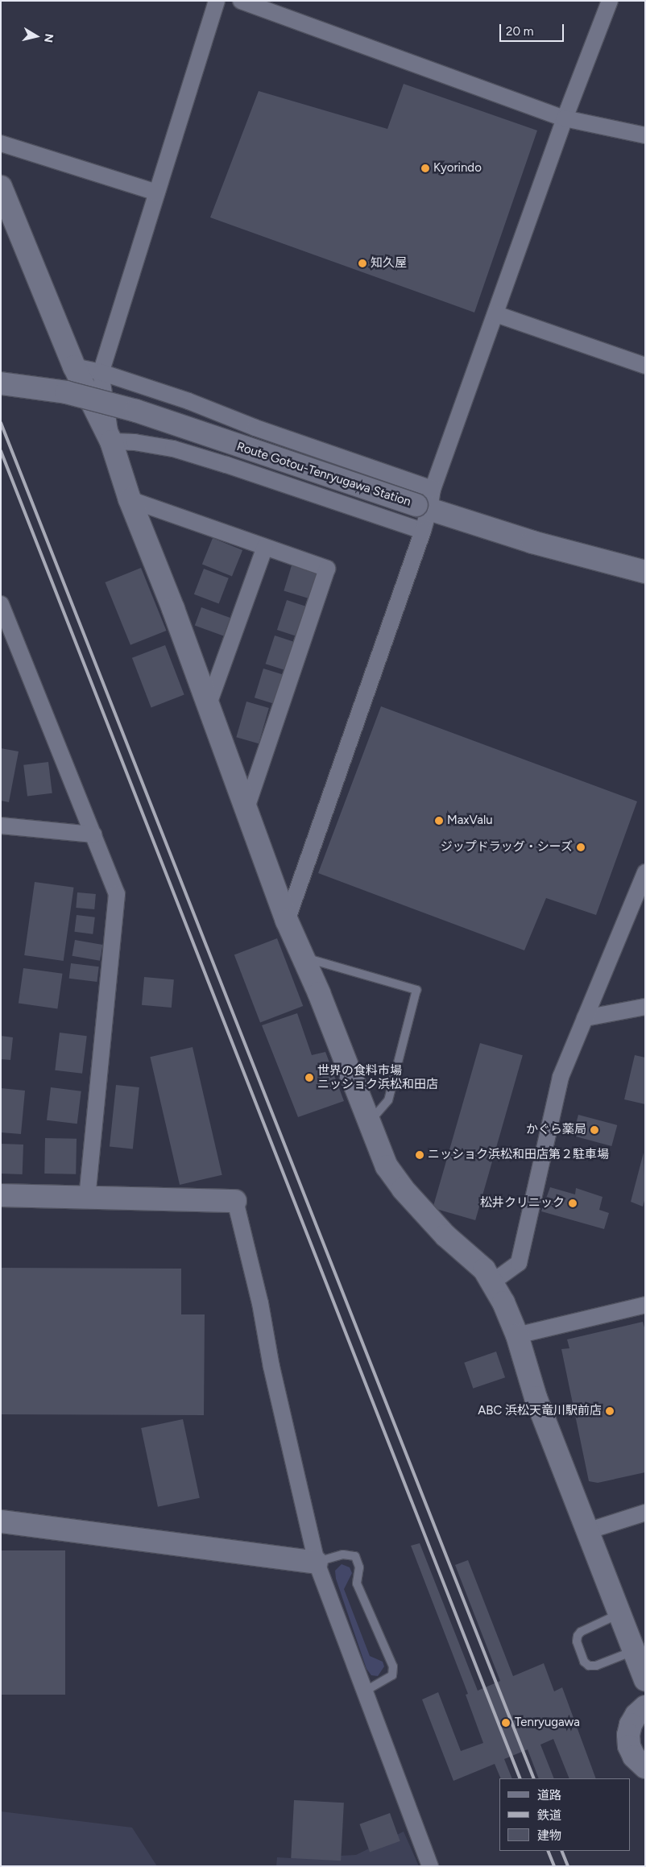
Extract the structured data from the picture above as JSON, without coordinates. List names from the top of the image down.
{
  "streets": {
    "street": ["Route Gotou-Tenryugawa Station"]
  },
  "places": [
    "Kyorindo",
    "知久屋",
    "MaxValu",
    "ジップドラッグ・シーズ",
    "世界の食料市場 ニッショク浜松和田店",
    "かぐら薬局",
    "ニッショク浜松和田店第２駐車場",
    "松井クリニック",
    "ABC 浜松天竜川駅前店",
    "Tenryugawa"
  ],
  "legend": ["道路", "鉄道", "建物"],
  "scale_bar": "20 m",
  "north": "right"
}
